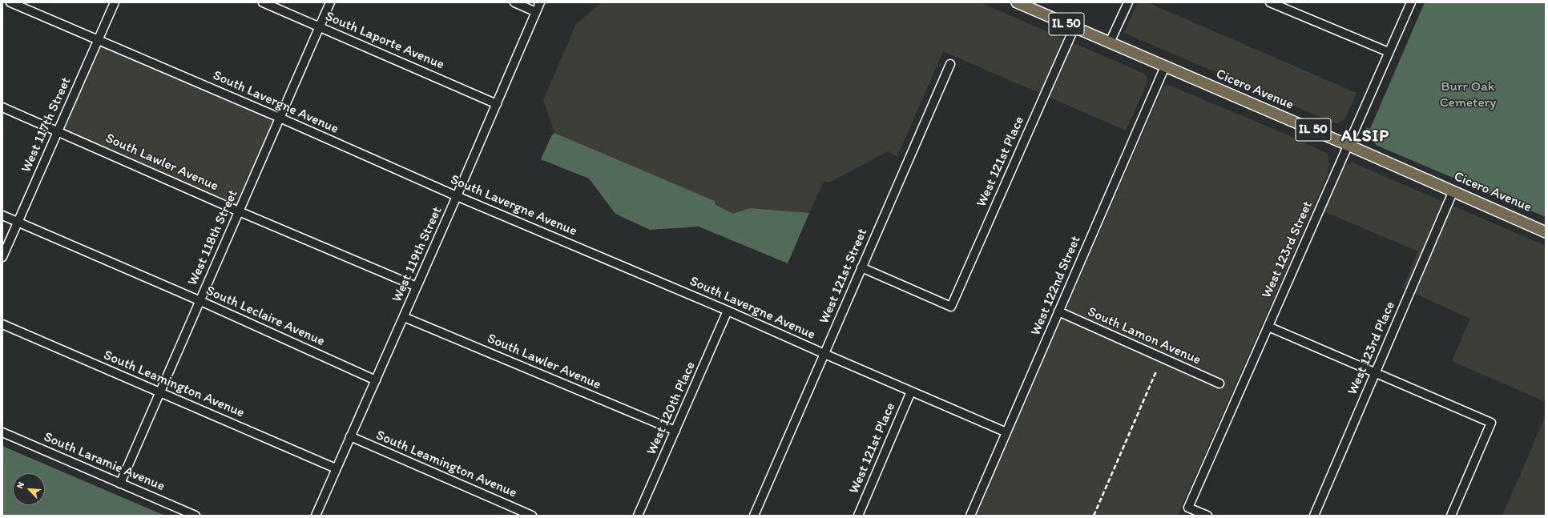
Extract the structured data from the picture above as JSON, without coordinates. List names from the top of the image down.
{
  "streets": {
    "main road": ["IL 50", "Cicero Avenue"],
    "street": [
      "South Laporte Avenue",
      "South Lavergne Avenue",
      "West 117th Street",
      "West 121st Place",
      "South Lawler Avenue",
      "West 118th Street",
      "West 123rd Street",
      "West 119th Street",
      "West 121st Street",
      "West 122nd Street",
      "South Leclaire Avenue",
      "South Lamon Avenue",
      "West 123rd Place",
      "South Leamington Avenue",
      "West 120th Place",
      "South Laramie Avenue"
    ]
  },
  "crossings": [
    ["South Laporte Avenue", "West 118th Street"],
    ["South Laporte Avenue", "West 119th Street"],
    ["Cicero Avenue", "West 121st Place"],
    ["Cicero Avenue", "West 123rd Street"],
    ["Cicero Avenue", "West 122nd Street"],
    ["Cicero Avenue", "West 123rd Place"],
    ["South Lavergne Avenue", "West 117th Street"],
    ["South Lavergne Avenue", "West 121st Place"],
    ["South Lavergne Avenue", "West 118th Street"],
    ["South Lavergne Avenue", "West 119th Street"],
    ["South Lavergne Avenue", "West 121st Street"],
    ["South Lavergne Avenue", "West 122nd Street"],
    ["South Lavergne Avenue", "West 120th Place"],
    ["West 117th Street", "South Lawler Avenue"],
    ["West 117th Street", "South Leclaire Avenue"],
    ["West 121st Place", "West 121st Street"],
    ["South Lawler Avenue", "West 118th Street"],
    ["South Lawler Avenue", "West 119th Street"],
    ["South Lawler Avenue", "West 120th Place"],
    ["West 118th Street", "South Leclaire Avenue"],
    ["West 118th Street", "South Leamington Avenue"],
    ["West 118th Street", "South Laramie Avenue"],
    ["West 119th Street", "South Leclaire Avenue"],
    ["West 119th Street", "South Leamington Avenue"],
    ["West 122nd Street", "South Lamon Avenue"]
  ],
  "districts": ["ALSIP"],
  "parks": ["Burr Oak Cemetery"],
  "north": "top left"
}
